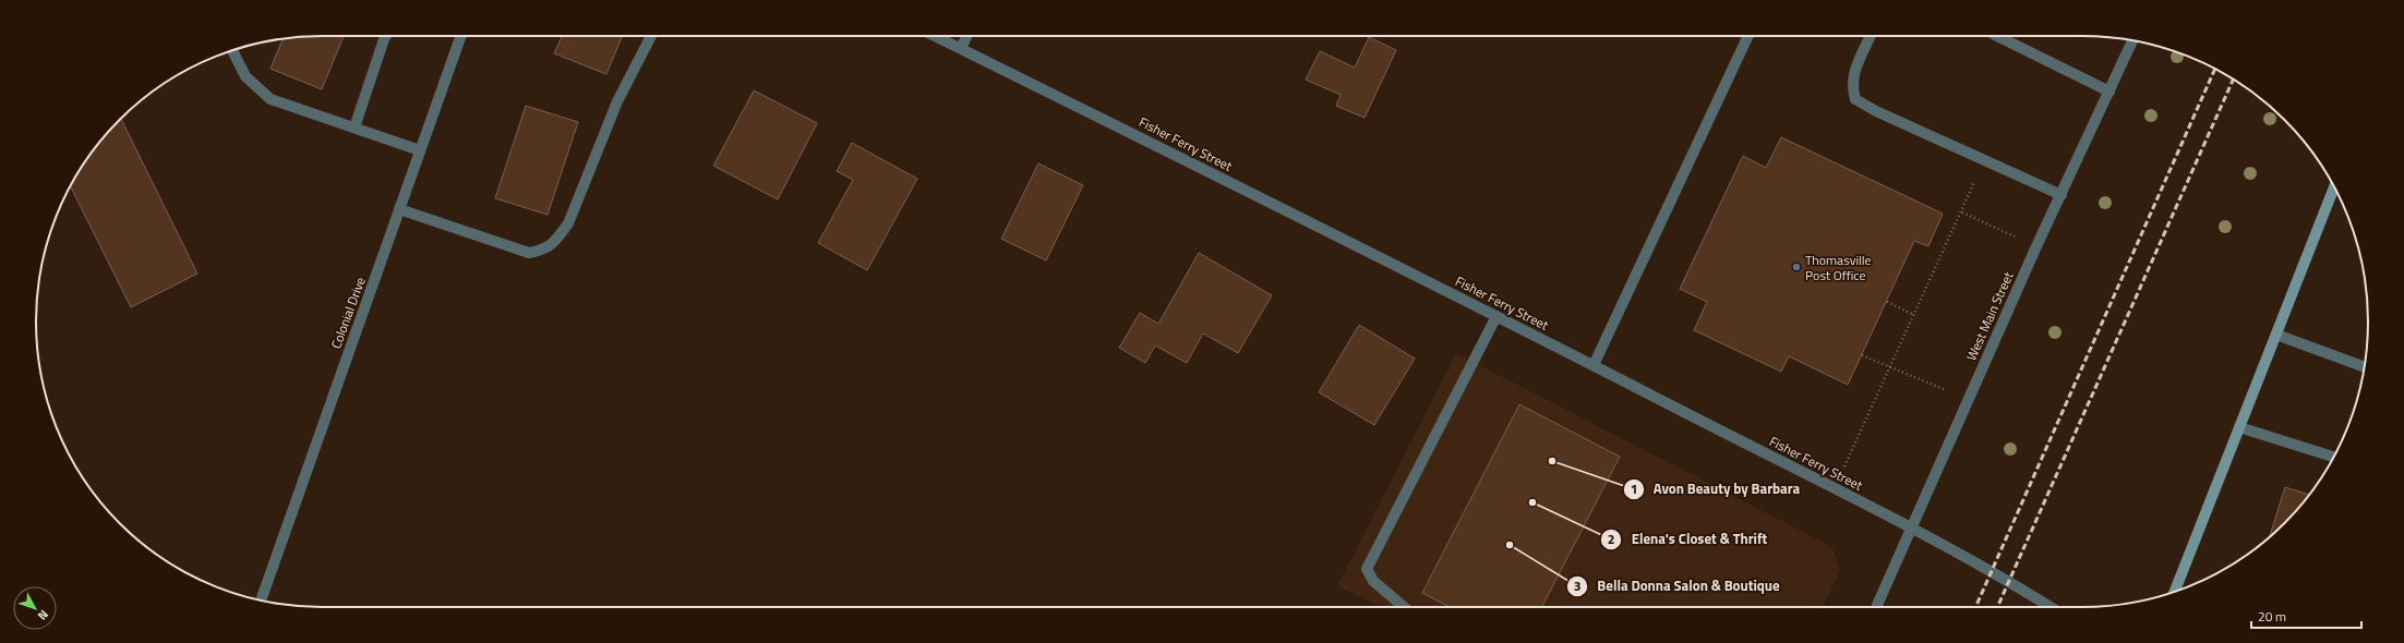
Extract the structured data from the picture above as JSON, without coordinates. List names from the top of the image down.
{
  "streets": {
    "street": ["Fisher Ferry Street", "Colonial Drive", "West Main Street"]
  },
  "crossings": [
    ["Fisher Ferry Street", "West Main Street"]
  ],
  "places": [
    "Thomasville Post Office",
    "Avon Beauty by Barbara",
    "Elena's Closet & Thrift",
    "Bella Donna Salon & Boutique"
  ],
  "scale_bar": "20 m",
  "north": "bottom right"
}
